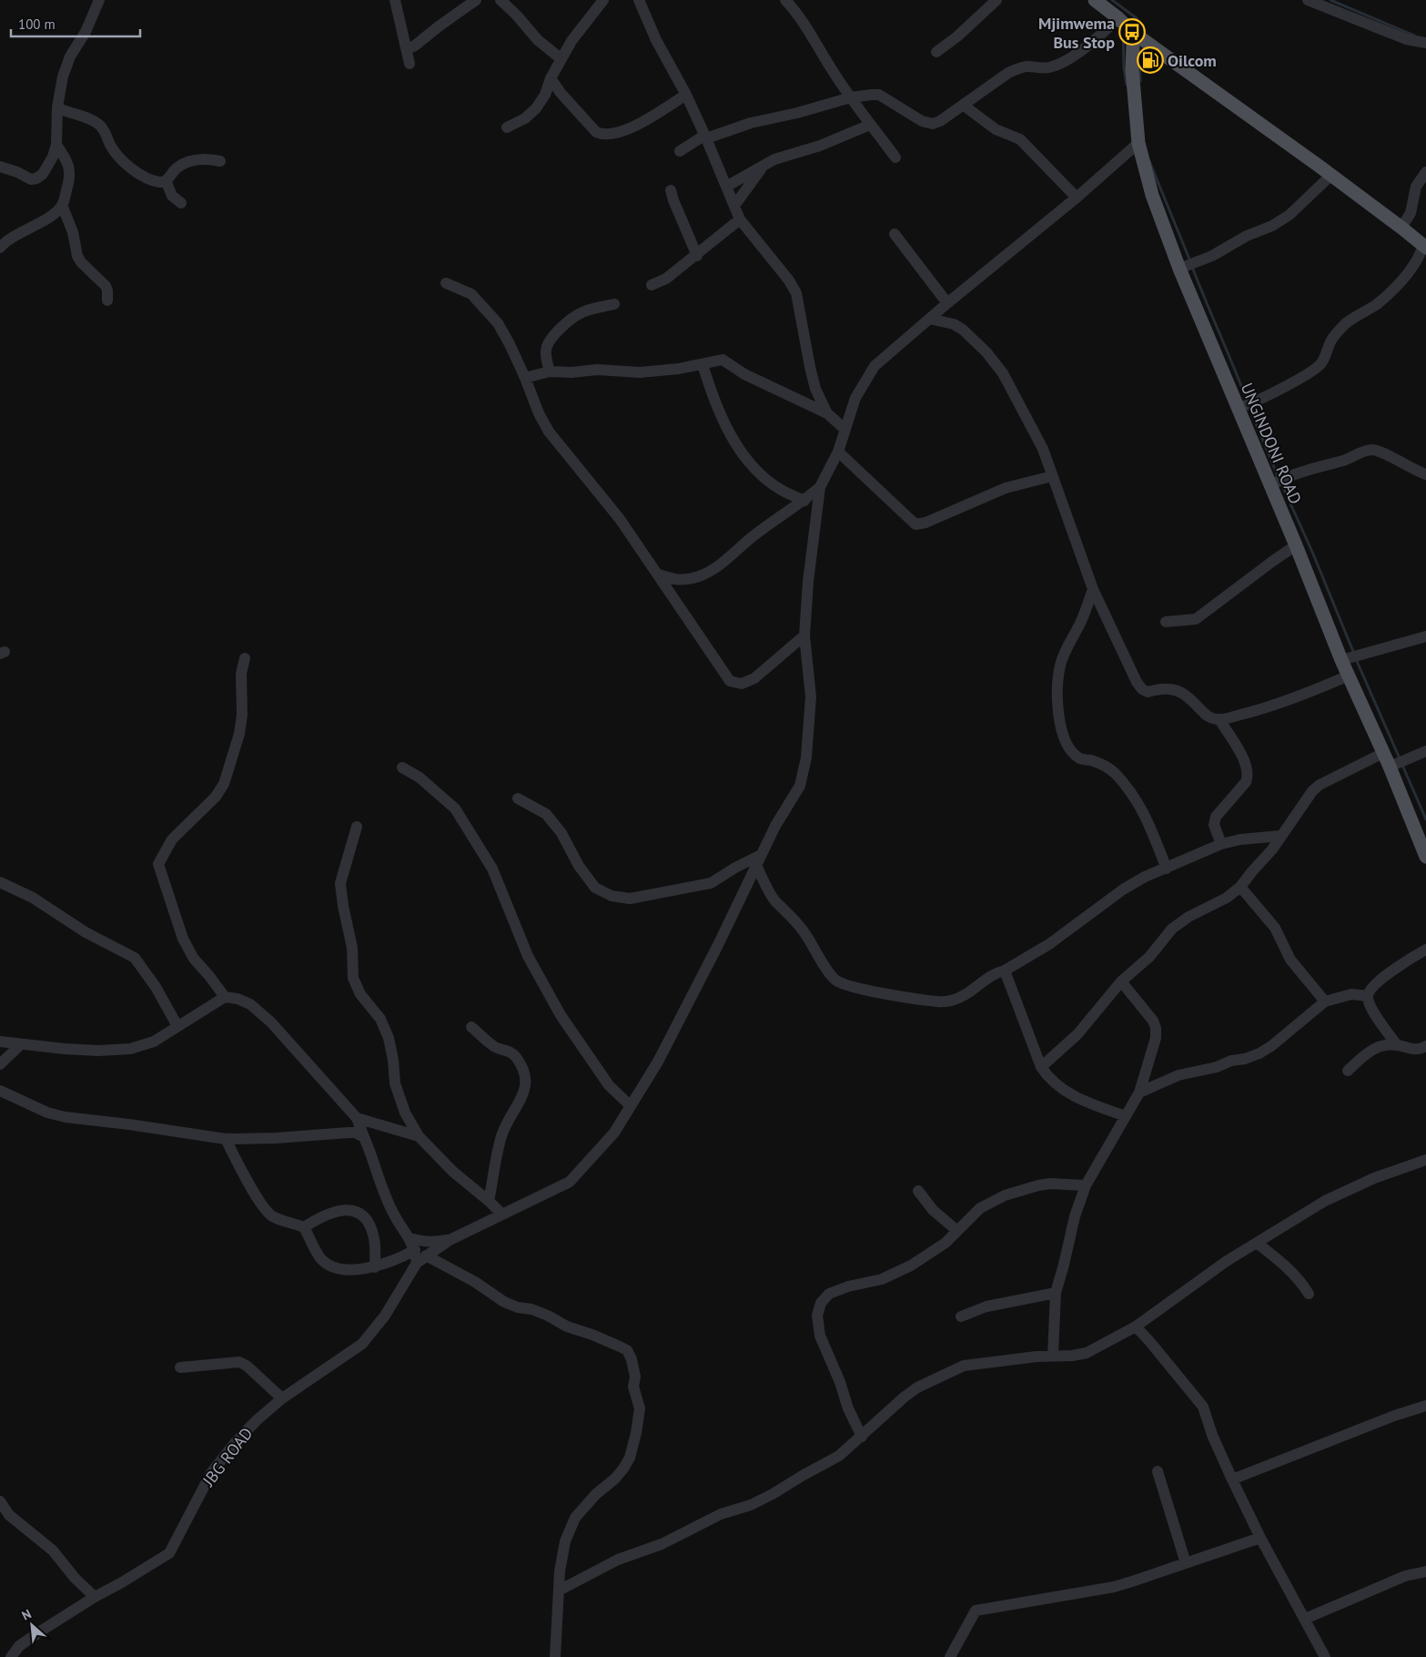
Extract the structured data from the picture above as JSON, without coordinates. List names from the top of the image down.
{
  "streets": {
    "main road": ["UNGINDONI ROAD"],
    "street": ["JBG ROAD"]
  },
  "places": {
    "bus stop": ["Mjimwema Bus Stop"],
    "fuel station": ["Oilcom"]
  },
  "scale_bar": "100 m",
  "north": "top left"
}
